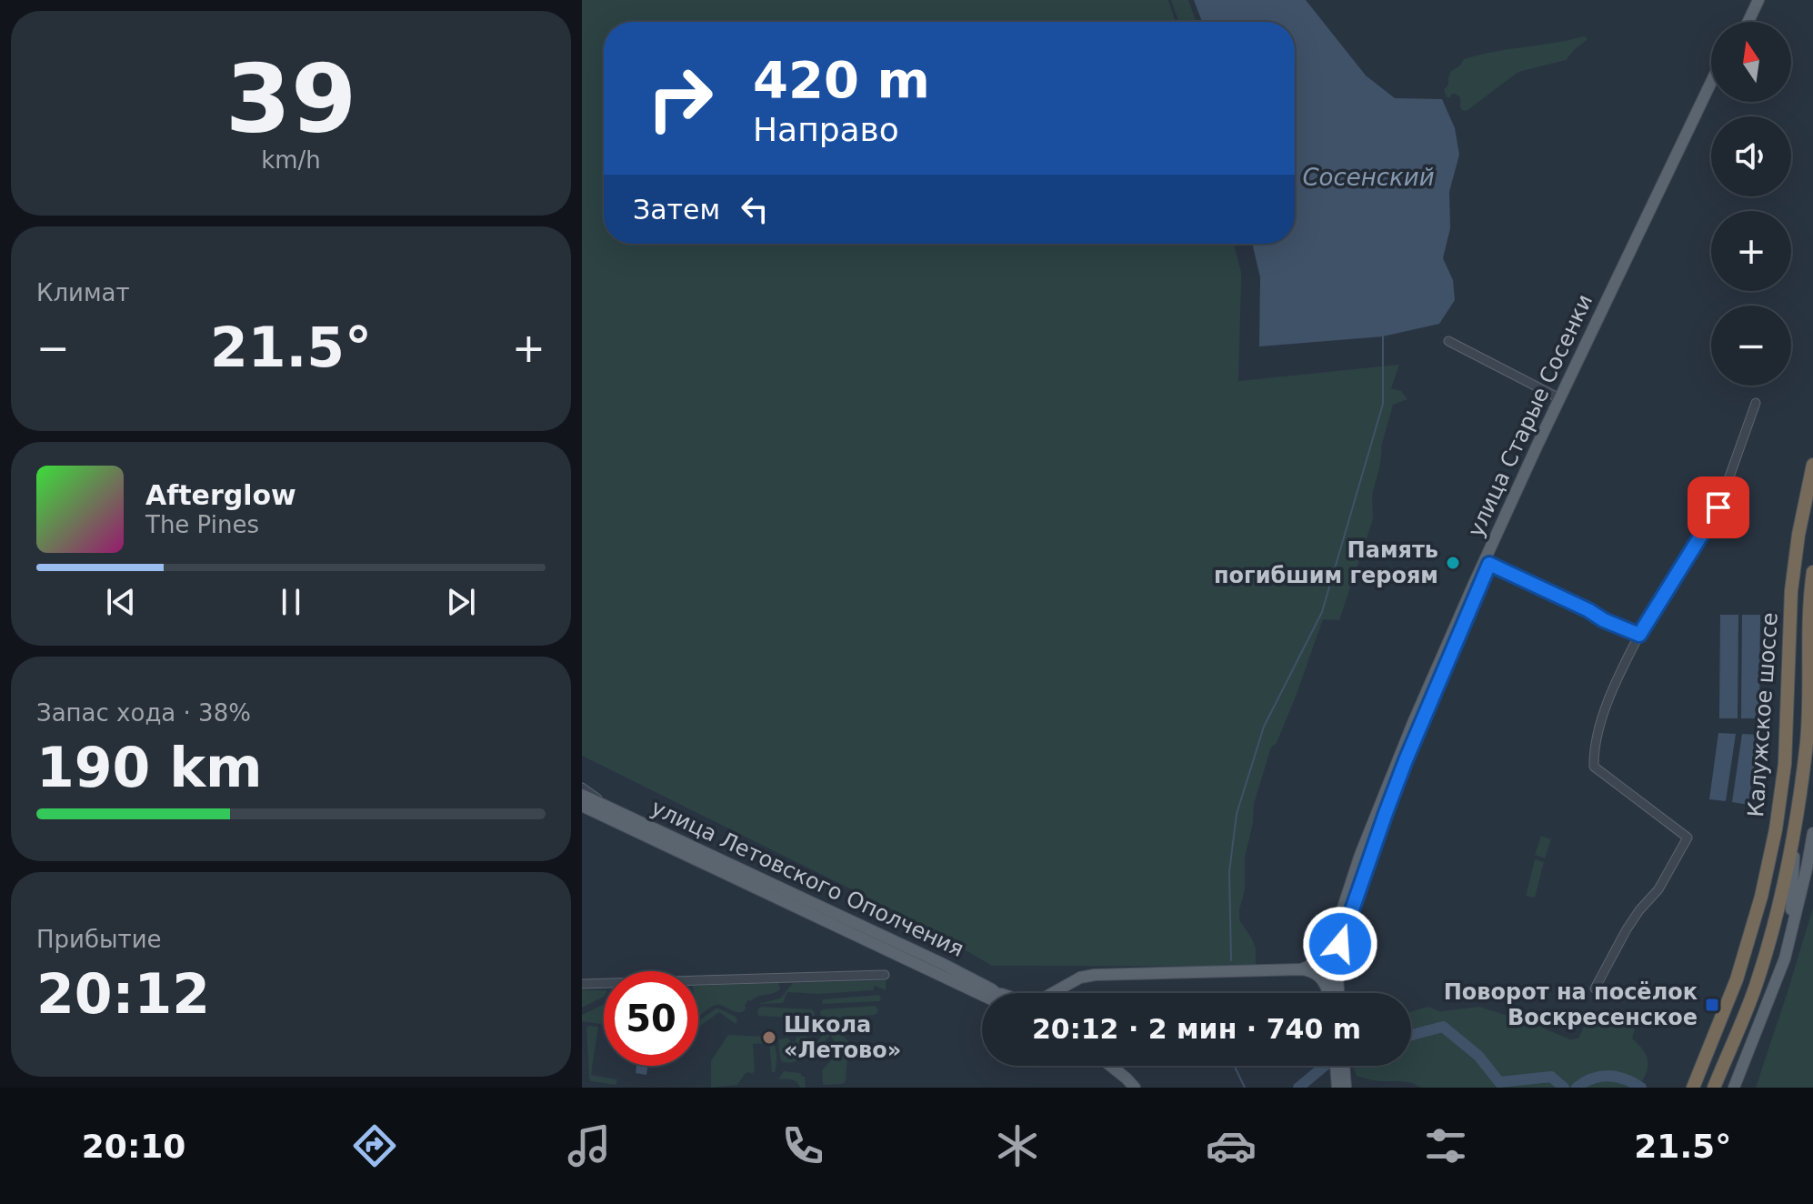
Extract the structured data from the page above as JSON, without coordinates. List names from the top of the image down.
{
  "streets": {
    "highway": ["Калужское шоссе"],
    "main road": ["улица Старые Сосенки", "улица Летовского Ополчения"]
  },
  "water": ["Сосенский"],
  "places": {
    "other": ["Память погибшим героям", "Школа «Летово»"],
    "transit": ["Поворот на посёлок Воскресенское"]
  },
  "north": "top",
  "page": {
    "tile": [
      ["39", "km/h"],
      "Климат",
      ["Запас хода · 38%", "190 km"],
      ["Прибытие", "20:12"]
    ],
    "map_buttons": ["+", "−"],
    "turn": ["420 m", "Направо"],
    "then": "Затем",
    "heat": ["−", "21.5°", "+"],
    "song": ["Afterglow", "The Pines"],
    "limit": "50",
    "trip": "20:12 · 2 мин · 740 m",
    "tabs": ["20:10", "21.5°"]
  }
}
